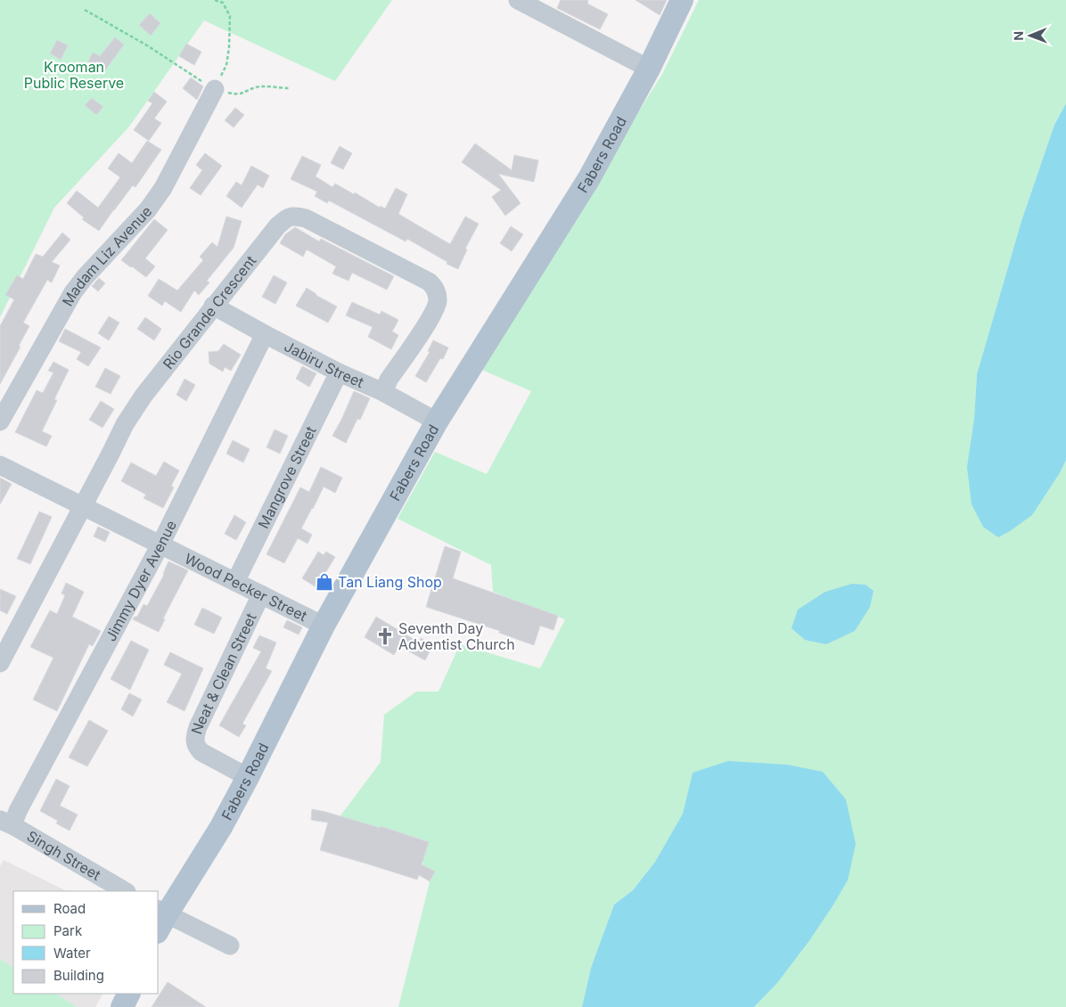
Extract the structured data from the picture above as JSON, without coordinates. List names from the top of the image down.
{
  "streets": {
    "main road": ["Fabers Road"],
    "street": [
      "Madam Liz Avenue",
      "Rio Grande Crescent",
      "Jabiru Street",
      "Mangrove Street",
      "Jimmy Dyer Avenue",
      "Wood Pecker Street",
      "Neat & Clean Street",
      "Singh Street"
    ]
  },
  "crossings": [
    ["Fabers Road", "Jabiru Street"],
    ["Fabers Road", "Wood Pecker Street"],
    ["Fabers Road", "Neat & Clean Street"],
    ["Rio Grande Crescent", "Jabiru Street"],
    ["Rio Grande Crescent", "Wood Pecker Street"],
    ["Jabiru Street", "Mangrove Street"],
    ["Jabiru Street", "Jimmy Dyer Avenue"],
    ["Mangrove Street", "Wood Pecker Street"],
    ["Jimmy Dyer Avenue", "Wood Pecker Street"],
    ["Jimmy Dyer Avenue", "Singh Street"],
    ["Wood Pecker Street", "Neat & Clean Street"]
  ],
  "parks": ["Krooman Public Reserve"],
  "places": {
    "shop": ["Tan Liang Shop"],
    "church": ["Seventh Day Adventist Church"]
  },
  "legend": [
    "Road",
    "Park",
    "Water",
    "Building"
  ],
  "north": "left"
}
